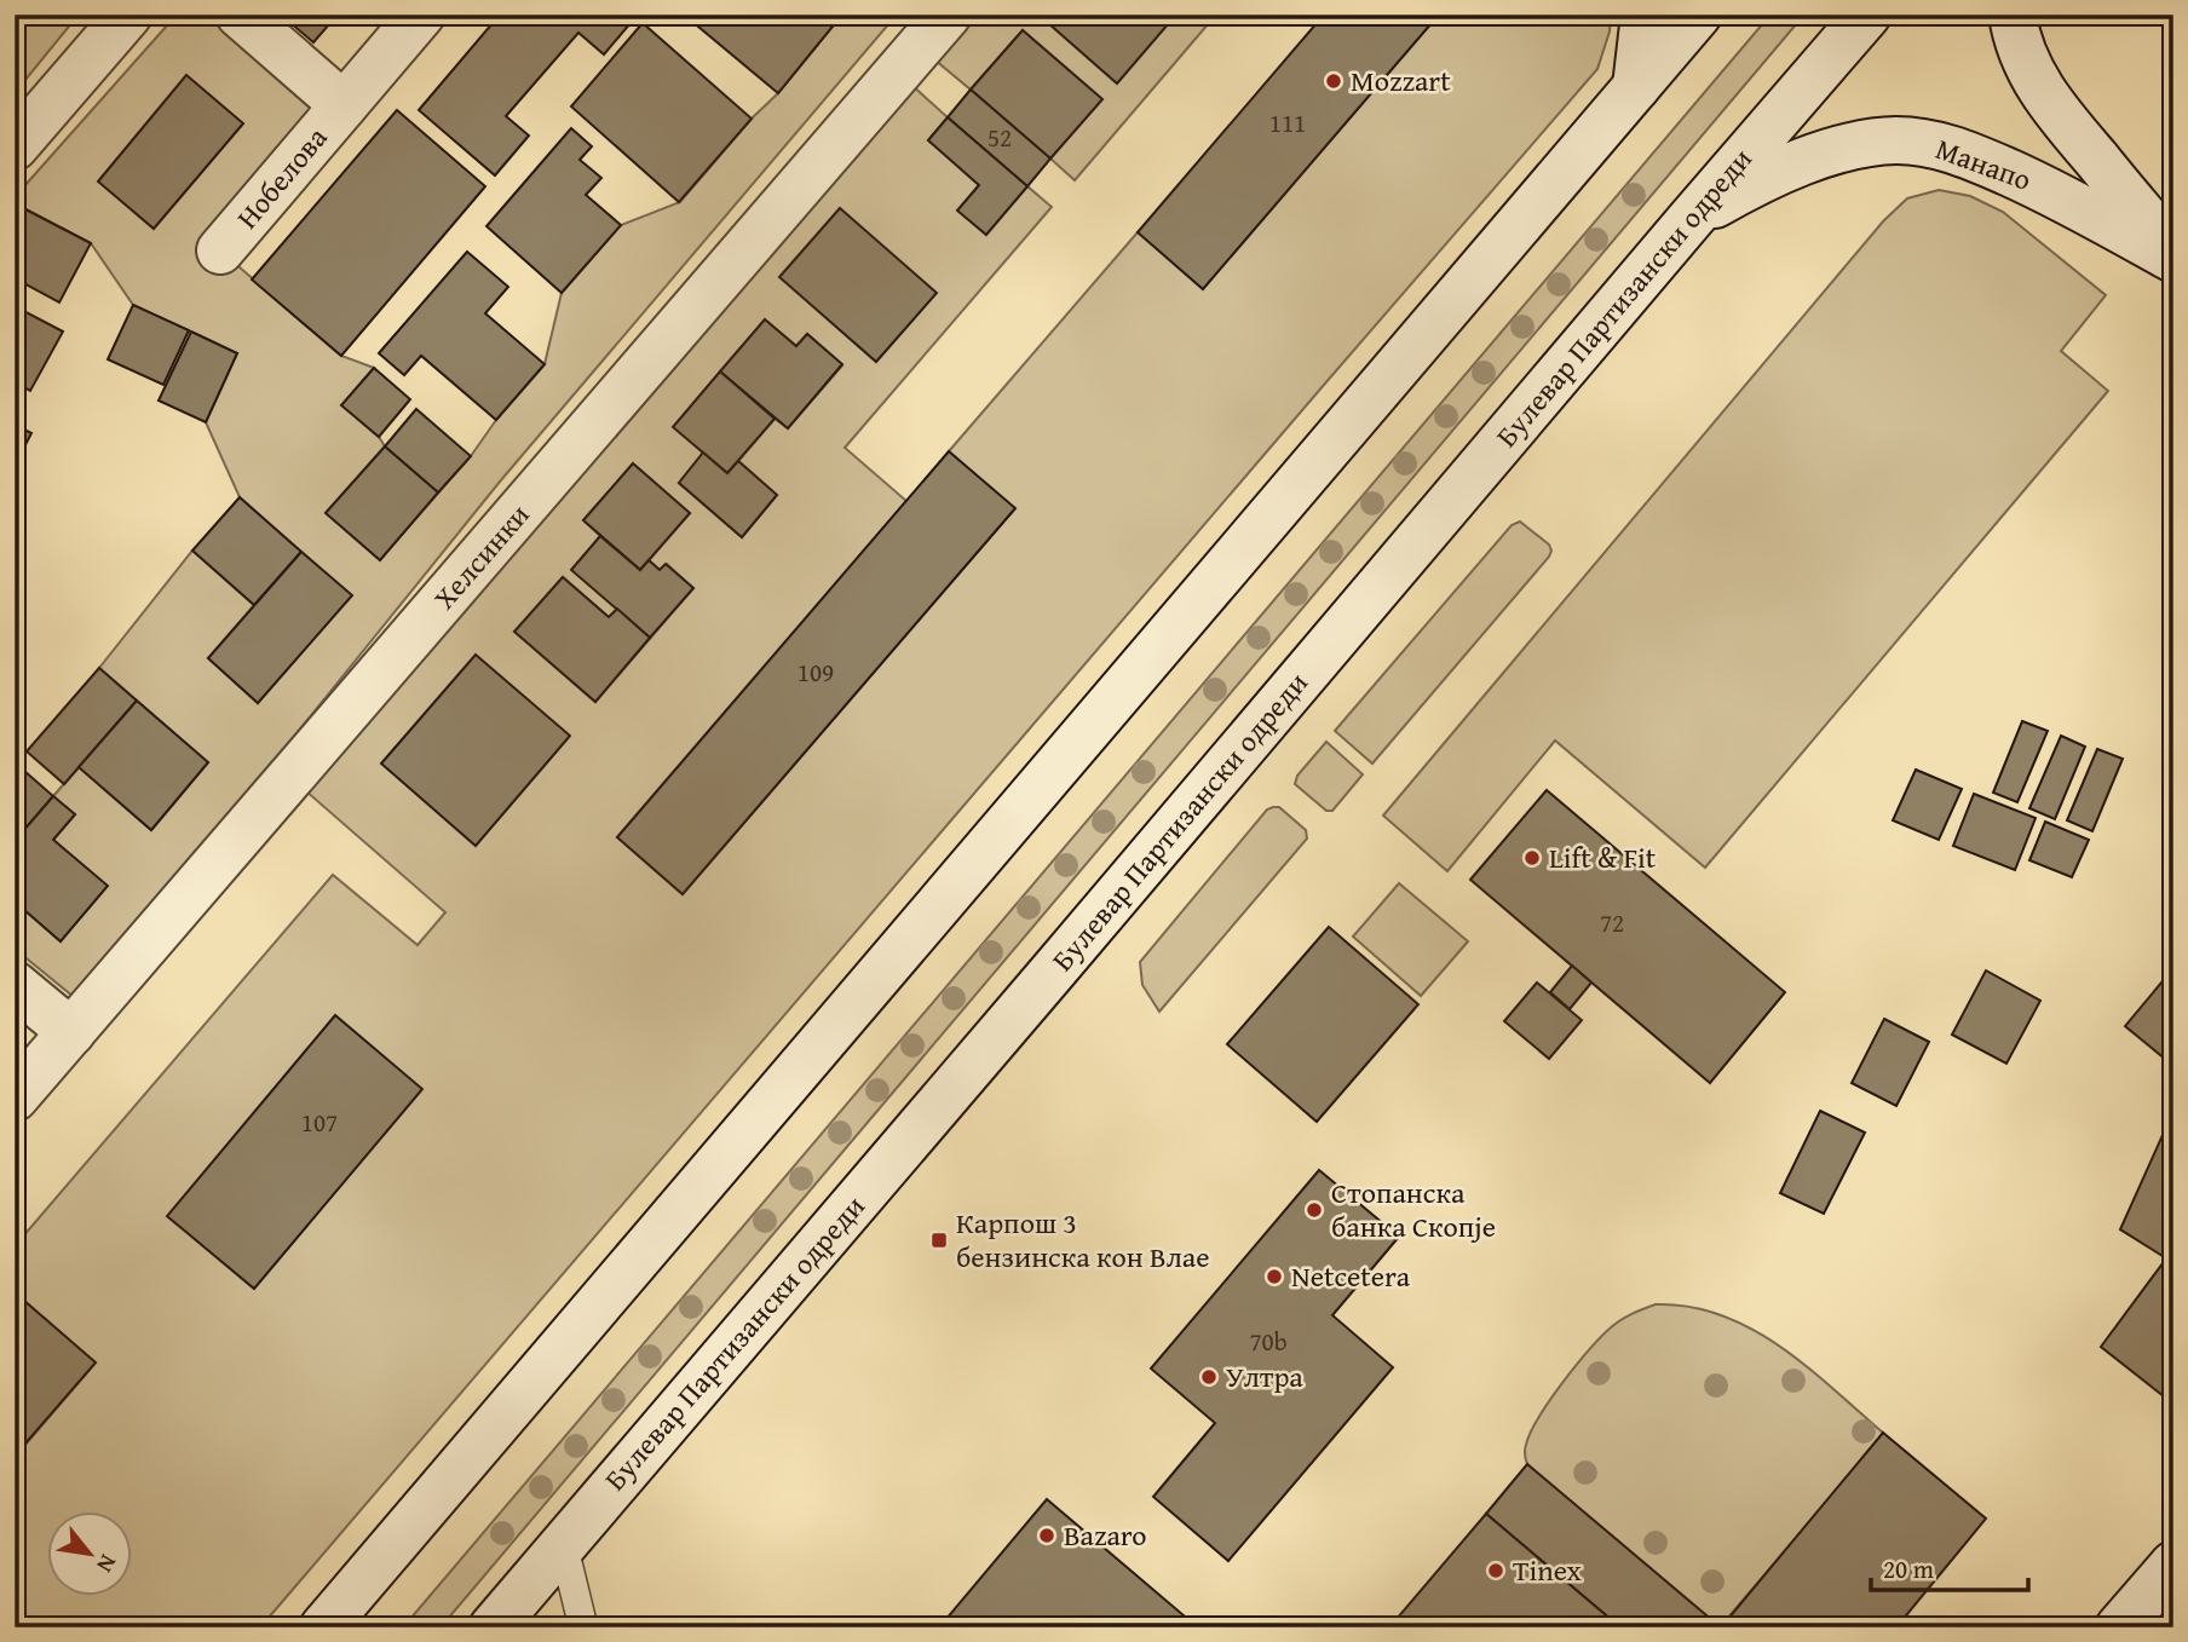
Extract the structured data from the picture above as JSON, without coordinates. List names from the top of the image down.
{
  "streets": {
    "street": [
      "Манапо",
      "Нобелова",
      "Булевар Партизански одреди",
      "Хелсинки"
    ]
  },
  "crossings": [
    ["Манапо", "Булевар Партизански одреди"]
  ],
  "places": {
    "other": [
      "Mozzart",
      "Lift & Fit",
      "Стопанска банка Скопје",
      "Netcetera",
      "Ултра",
      "Bazaro",
      "Tinex"
    ],
    "transit": ["Карпош 3 бензинска кон Влае"]
  },
  "house_numbers": [
    "111",
    "52",
    "109",
    "72",
    "107",
    "70b"
  ],
  "scale_bar": "20 m",
  "north": "bottom right"
}
